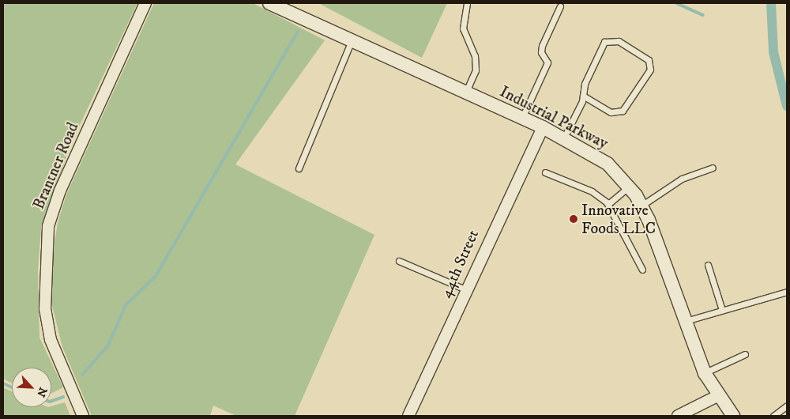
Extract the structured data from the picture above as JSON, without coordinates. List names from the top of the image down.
{
  "streets": {
    "street": ["Industrial Parkway", "Brantner Road", "44th Street"]
  },
  "crossings": [
    ["Industrial Parkway", "44th Street"]
  ],
  "places": ["Innovative Foods LLC"],
  "north": "bottom right"
}
